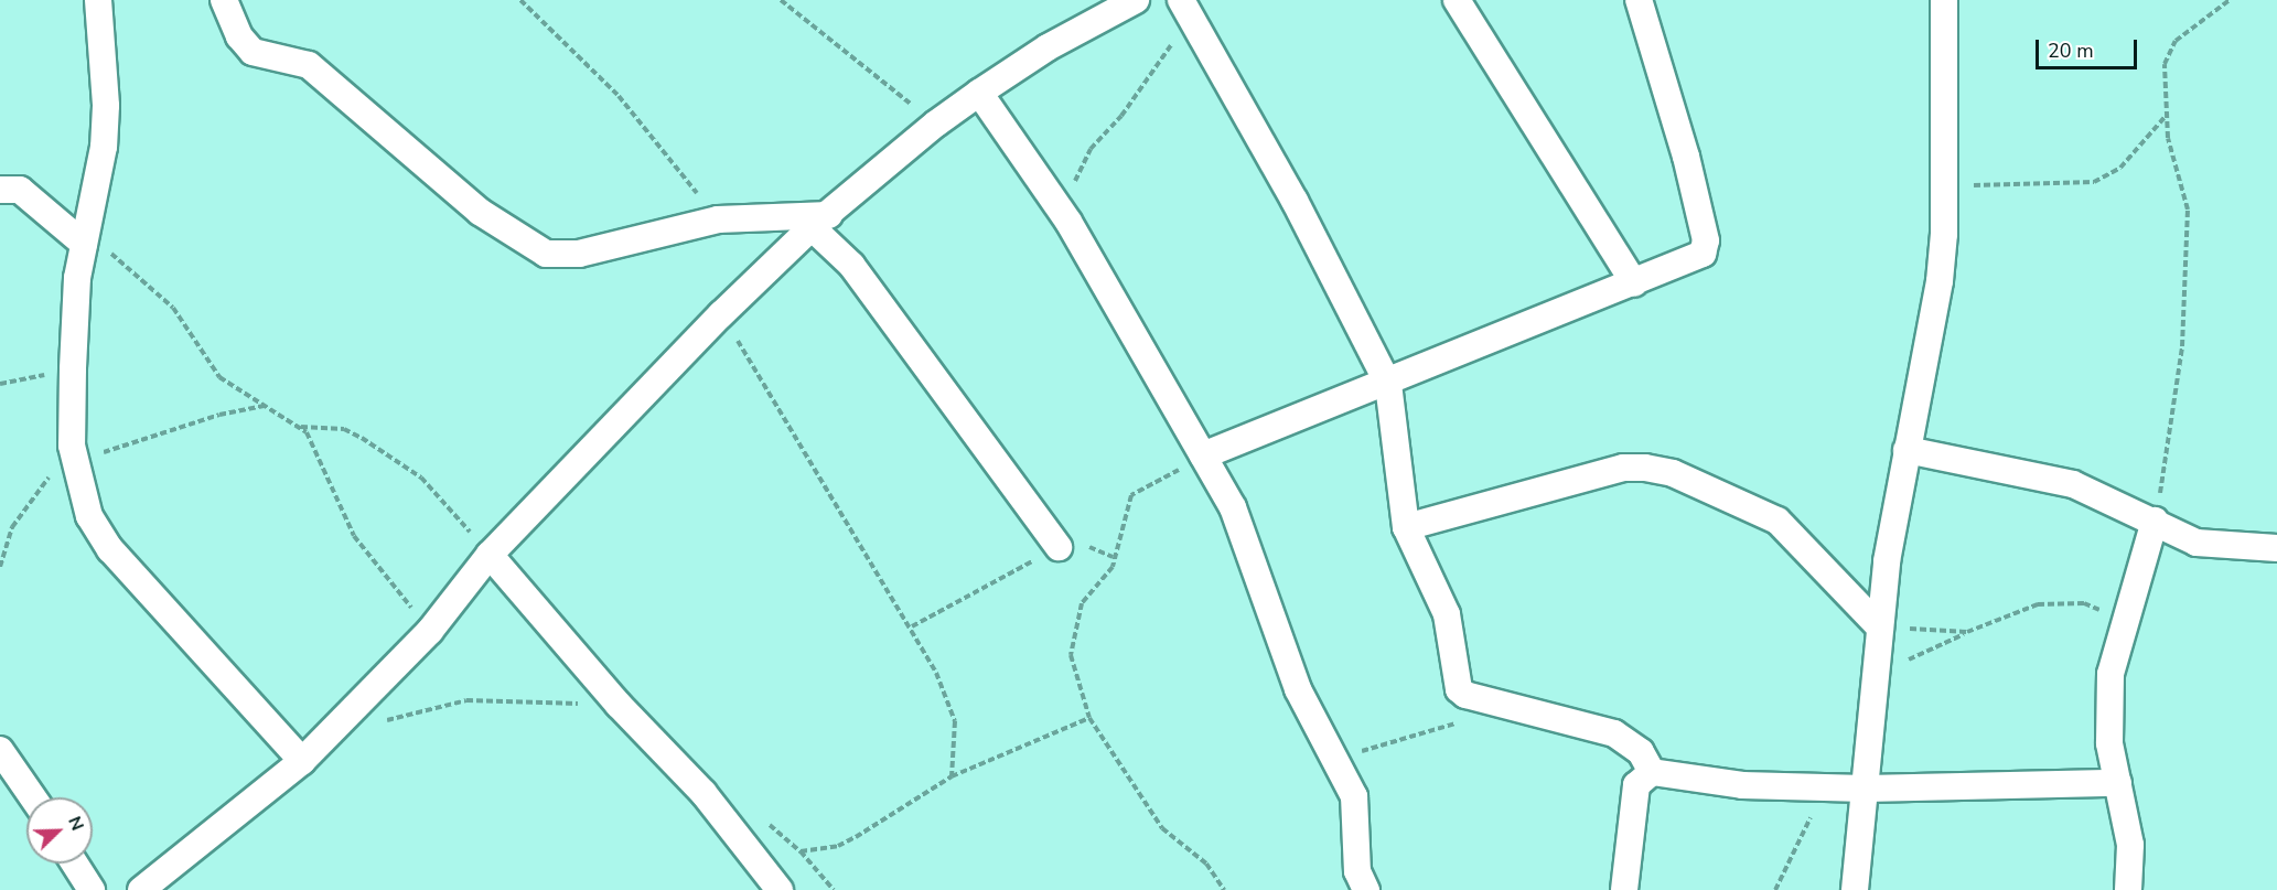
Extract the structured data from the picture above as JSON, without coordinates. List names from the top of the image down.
{
  "scale_bar": "20 m",
  "north": "top right"
}
